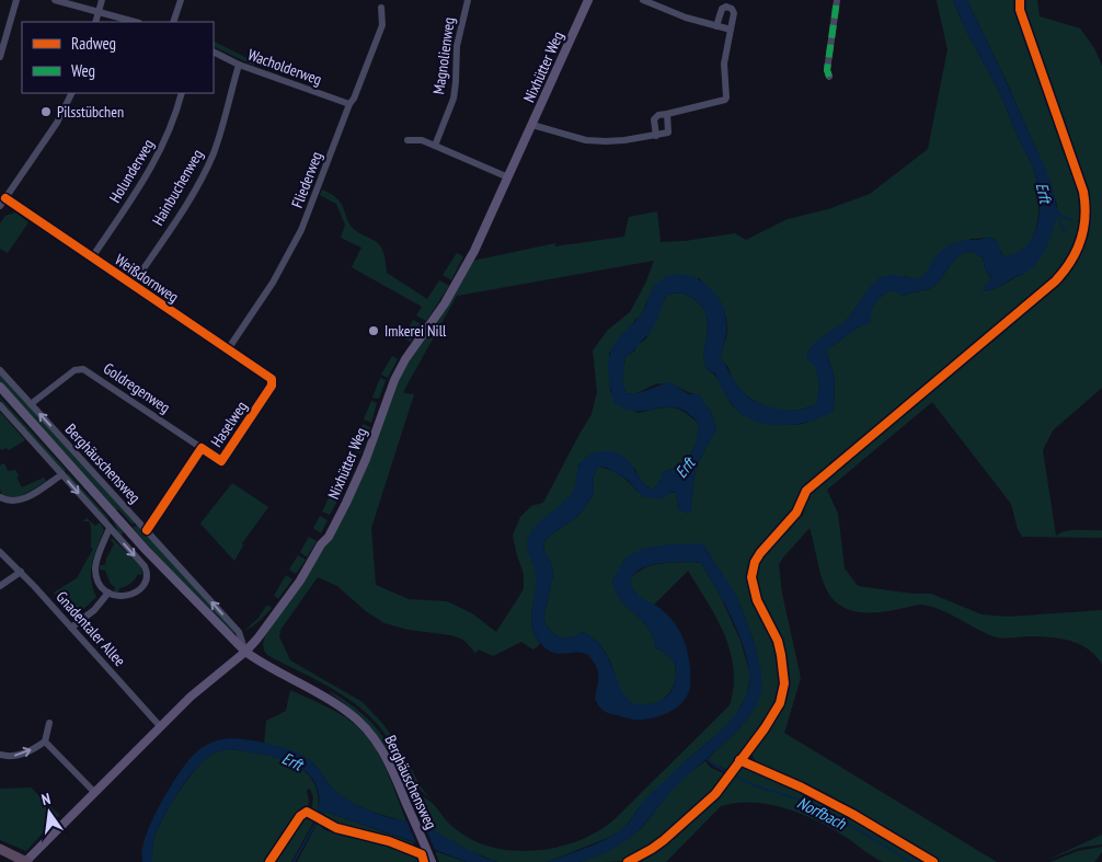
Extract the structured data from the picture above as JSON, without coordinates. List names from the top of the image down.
{
  "streets": {
    "main road": ["Nixhütter Weg", "Berghäuschensweg"],
    "street": [
      "Magnolienweg",
      "Wacholderweg",
      "Holunderweg",
      "Fliederweg",
      "Hainbuchenweg",
      "Weißdornweg",
      "Goldregenweg",
      "Haselweg",
      "Gnadentaler Allee"
    ]
  },
  "crossings": [
    ["Wacholderweg", "Fliederweg"],
    ["Wacholderweg", "Hainbuchenweg"],
    ["Nixhütter Weg", "Berghäuschensweg"],
    ["Nixhütter Weg", "Gnadentaler Allee"],
    ["Holunderweg", "Weißdornweg"],
    ["Fliederweg", "Weißdornweg"],
    ["Hainbuchenweg", "Weißdornweg"],
    ["Weißdornweg", "Haselweg"],
    ["Goldregenweg", "Haselweg"],
    ["Goldregenweg", "Berghäuschensweg"],
    ["Haselweg", "Berghäuschensweg"]
  ],
  "water": ["Erft", "Norfbach"],
  "places": ["Pilsstübchen", "Imkerei Nill"],
  "legend": ["Radweg", "Weg"],
  "north": "top"
}
